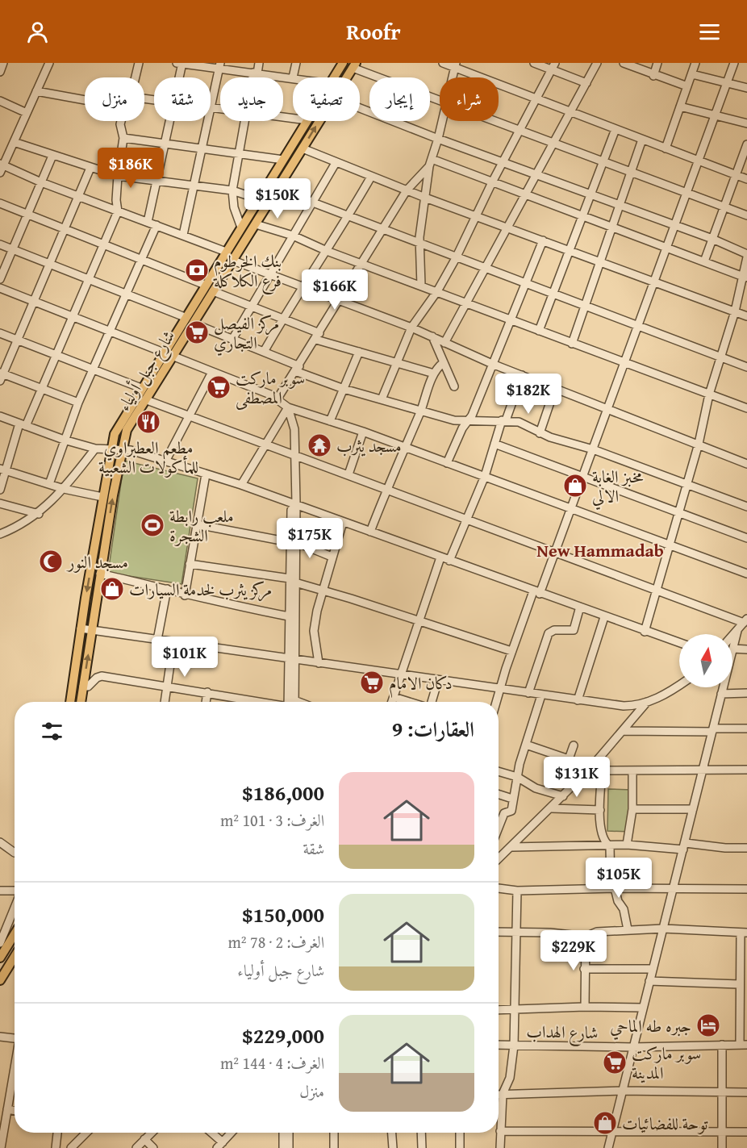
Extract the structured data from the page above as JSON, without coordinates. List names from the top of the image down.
{
  "streets": {
    "main road": ["شارع جبل أولياء"],
    "street": ["شارع الهداب"]
  },
  "districts": ["New Hammadab"],
  "places": {
    "bank": ["بنك الخرطوم فرع الكلاكلة"],
    "supermarket": [
      "مركز الفيصل التجاري",
      "سوبر ماركت المصطفى",
      "دكان الامام",
      "سوبر ماركت المدينة"
    ],
    "restaurant": ["مطعم العطبراوي للمأكولات الشعبية"],
    "temple": ["مسجد يثرب"],
    "shop": ["مخبز الغابة الالي", "مركز يثرب لخدمة السيارات", "توحة للفضائيات"],
    "sports": ["ملعب رابطة الشجرة"],
    "mosque": ["مسجد النور"],
    "hotel": ["جبره طه الماحي"]
  },
  "north": "top",
  "page": {
    "header": "Roofr",
    "chip": [
      "شراء",
      "إيجار",
      "تصفية",
      "جديد",
      "شقة",
      "منزل"
    ],
    "price": [
      "$186K",
      "$150K",
      "$166K",
      "$182K",
      "$175K",
      "$101K",
      "$131K",
      "$105K",
      "$229K"
    ],
    "heading": "العقارات: 9",
    "list": [
      {
        "name": "$186,000",
        "note": "الغرف: 3 · 101 m² · شقة"
      },
      {
        "name": "$150,000",
        "note": "الغرف: 2 · 78 m² · شارع جبل أولياء"
      },
      {
        "name": "$229,000",
        "note": "الغرف: 4 · 144 m² · منزل"
      }
    ]
  }
}
